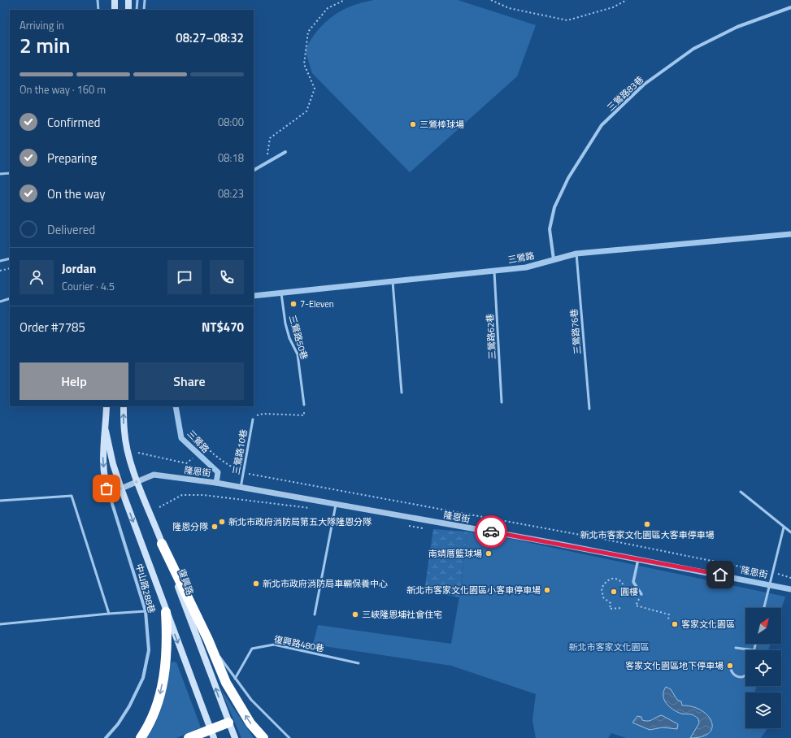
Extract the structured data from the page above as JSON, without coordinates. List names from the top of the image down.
{
  "streets": {
    "main road": ["復興路"],
    "street": [
      "三鶯路83巷",
      "三鶯路",
      "隆恩街",
      "中山路288巷"
    ],
    "lane": [
      "三鶯路76巷",
      "三鶯路62巷",
      "三鶯路50巷",
      "三鶯路10巷",
      "復興路480巷"
    ]
  },
  "crossings": [
    ["三鶯路83巷", "三鶯路"],
    ["三鶯路", "三鶯路76巷"],
    ["三鶯路", "三鶯路62巷"],
    ["三鶯路", "三鶯路50巷"],
    ["三鶯路", "隆恩街"],
    ["三鶯路10巷", "隆恩街"],
    ["隆恩街", "復興路"]
  ],
  "parks": ["新北市客家文化園區"],
  "places": [
    "三鶯棒球場",
    "7-Eleven",
    "新北市政府消防局第五大隊隆恩分隊",
    "新北市客家文化園區大客車停車場",
    "隆恩分隊",
    "南靖厝籃球場",
    "新北市政府消防局車輛保養中心",
    "新北市客家文化園區小客車停車場",
    "圓樓",
    "三峽隆恩埔社會住宅",
    "客家文化園區",
    "客家文化園區地下停車場"
  ],
  "north": "top right",
  "page": {
    "heading": ["2 min", "Arriving in", "08:27–08:32"],
    "panel": [
      "Jordan",
      "Courier · 4.5",
      "Order #7785",
      "NT$470"
    ],
    "bar": "On the way · 160 m",
    "list": [
      ["Confirmed", "08:00"],
      ["Preparing", "08:18"],
      ["On the way", "08:23"],
      "Delivered"
    ],
    "buttons": ["Help", "Share"]
  }
}
